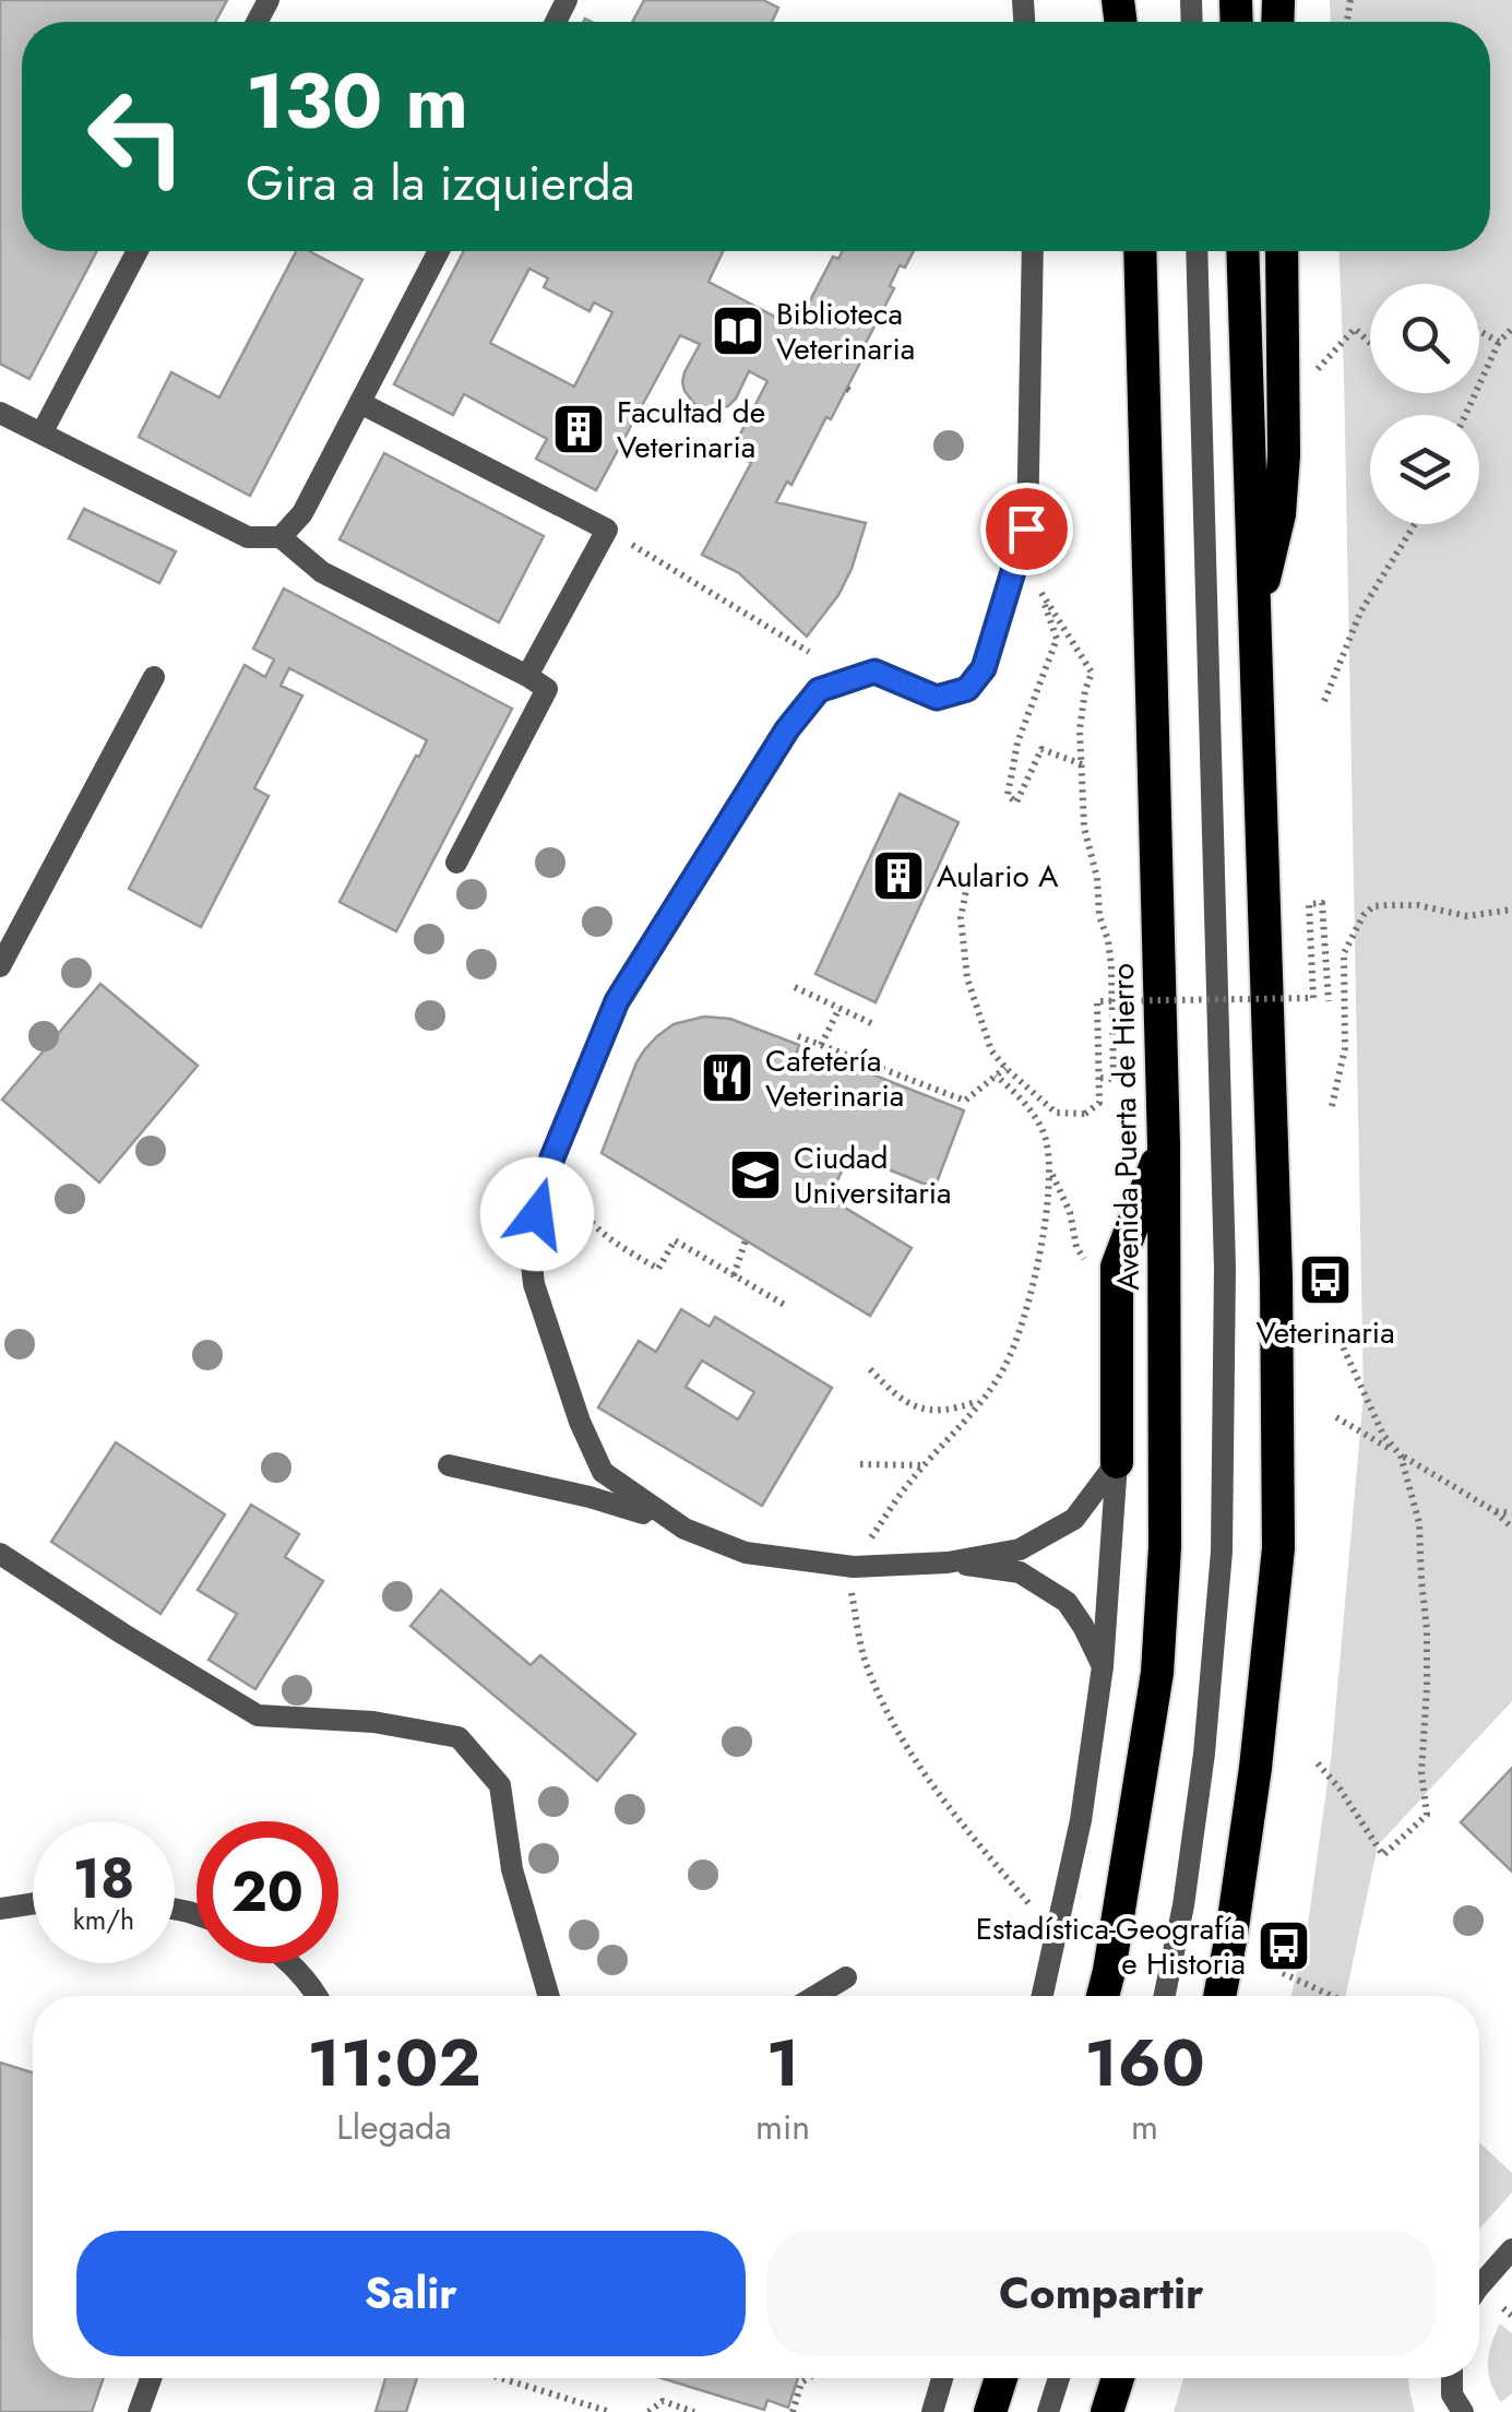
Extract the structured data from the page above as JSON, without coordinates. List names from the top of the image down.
{
  "streets": {
    "highway": ["Avenida Puerta de Hierro"]
  },
  "places": {
    "library": ["Biblioteca Veterinaria"],
    "building": ["Facultad de Veterinaria", "Aulario A"],
    "restaurant": ["Cafetería Veterinaria"],
    "school or university": ["Ciudad Universitaria"],
    "bus stop": ["Veterinaria", "Estadística-Geografía e Historia"]
  },
  "page": {
    "turn": ["130 m", "Gira a la izquierda"],
    "speed": "18 km/h",
    "limit": "20",
    "eta": [
      "11:02",
      "Llegada",
      "1",
      "min",
      "160",
      "m"
    ],
    "buttons": ["Salir", "Compartir"]
  }
}
